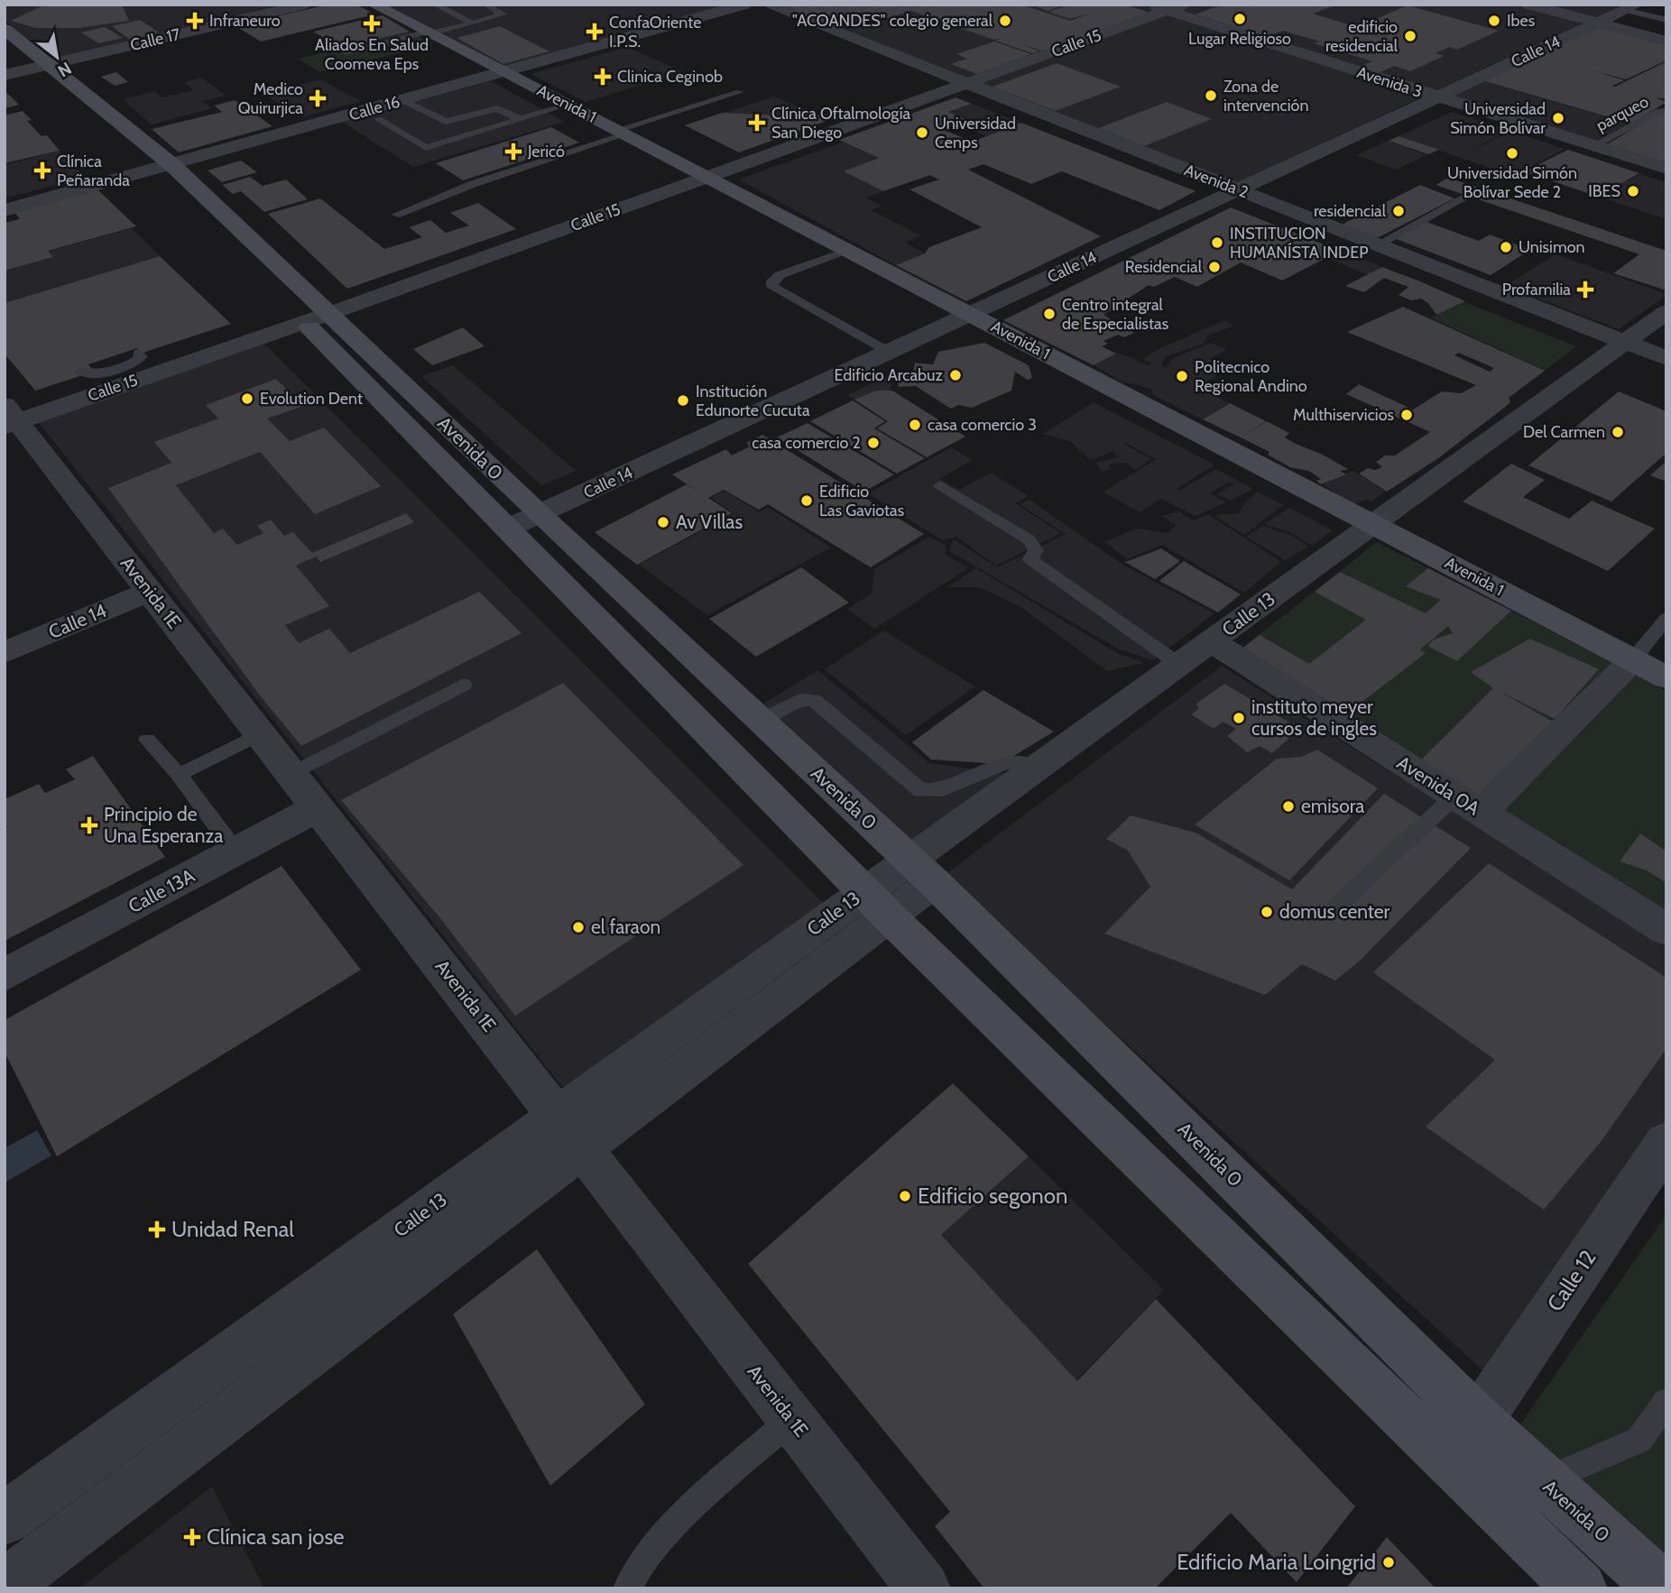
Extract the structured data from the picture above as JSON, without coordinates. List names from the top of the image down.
{
  "streets": {
    "street": [
      "Calle 17",
      "Calle 15",
      "Calle 14",
      "Avenida 3",
      "Avenida 1",
      "Calle 16",
      "Avenida 2",
      "Avenida 0",
      "Avenida 1E",
      "Calle 13",
      "Avenida 0A",
      "Calle 13A",
      "Calle 12"
    ],
    "lane": ["parqueo"]
  },
  "crossings": [
    ["Calle 17", "Avenida 0"],
    ["Calle 15", "Avenida 3"],
    ["Calle 15", "Avenida 1"],
    ["Calle 15", "Avenida 2"],
    ["Calle 15", "Avenida 0"],
    ["Calle 15", "Avenida 1E"],
    ["Calle 14", "Avenida 3"],
    ["Calle 14", "Avenida 1"],
    ["Calle 14", "Avenida 2"],
    ["Calle 14", "Avenida 0"],
    ["Calle 14", "Avenida 1E"],
    ["Avenida 3", "parqueo"],
    ["Avenida 1", "Calle 16"],
    ["Avenida 1", "Calle 13"],
    ["Calle 16", "Avenida 0"],
    ["Avenida 2", "Calle 13"],
    ["Avenida 0", "Calle 13"],
    ["Avenida 0", "Calle 12"],
    ["Avenida 1E", "Calle 13"],
    ["Avenida 1E", "Calle 13A"],
    ["Calle 13", "Avenida 0A"]
  ],
  "places": {
    "other": [
      "Lugar Religioso",
      "\"ACOANDES\" colegio general",
      "Ibes",
      "edificio residencial",
      "Zona de intervención",
      "Universidad Simón Bolívar",
      "Universidad Cenps",
      "Universidad Simón Bolívar Sede 2",
      "IBES",
      "residencial",
      "INSTITUCION HUMANÍSTA INDEP",
      "Unisimon",
      "Residencial",
      "Centro integral de Especialistas",
      "Edificio Arcabuz",
      "Politecnico Regional Andino",
      "Evolution Dent",
      "Institución Edunorte Cucuta",
      "Multhiservicios",
      "casa comercio 3",
      "Del Carmen",
      "casa comercio 2",
      "Edificio Las Gaviotas",
      "Av Villas",
      "instituto meyer cursos de ingles",
      "emisora",
      "domus center",
      "el faraon",
      "Edificio segonon",
      "Edificio Maria Loingrid"
    ],
    "health": [
      "Infraneuro",
      "Aliados En Salud Coomeva Eps",
      "ConfaOriente I.P.S.",
      "Clinica Ceginob",
      "Medico Quirurjica",
      "Clínica Oftalmología San Diego",
      "Jericó",
      "Clínica Peñaranda",
      "Profamilia",
      "Principio de Una Esperanza",
      "Unidad Renal",
      "Clínica san jose"
    ]
  },
  "north": "bottom right"
}
